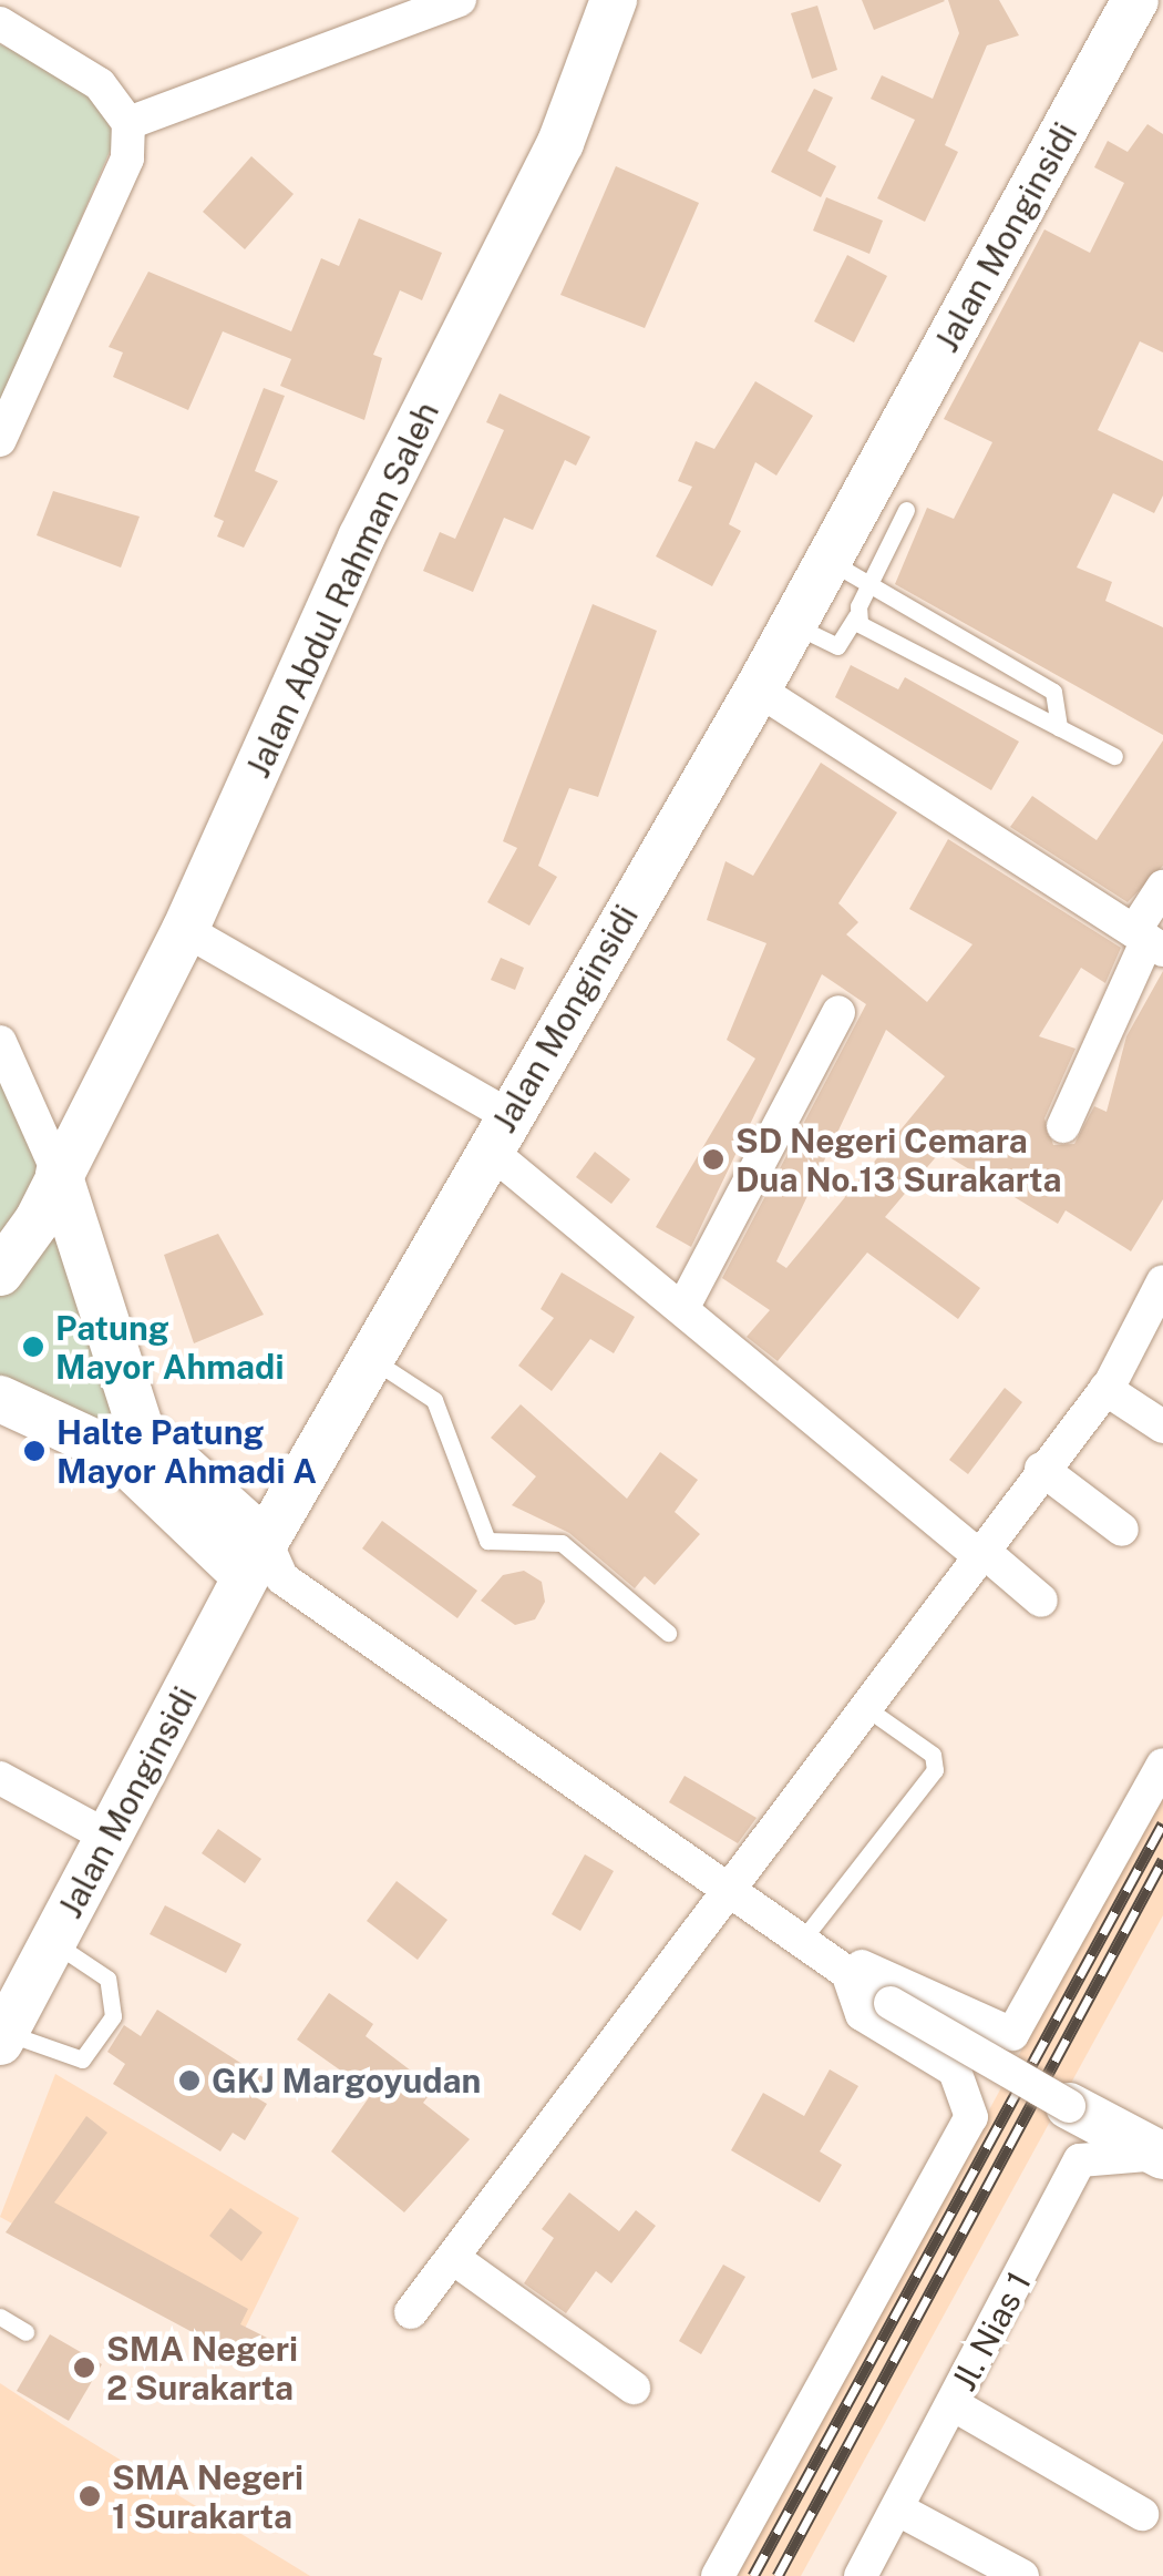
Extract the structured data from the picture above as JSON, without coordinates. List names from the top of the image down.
{
  "streets": {
    "main road": ["Jalan Monginsidi", "Jalan Abdul Rahman Saleh"],
    "street": ["Jl. Nias 1"]
  },
  "places": [
    "SD Negeri Cemara Dua No.13 Surakarta",
    "Patung Mayor Ahmadi",
    "Halte Patung Mayor Ahmadi A",
    "GKJ Margoyudan",
    "SMA Negeri 2 Surakarta",
    "SMA Negeri 1 Surakarta"
  ]
}
